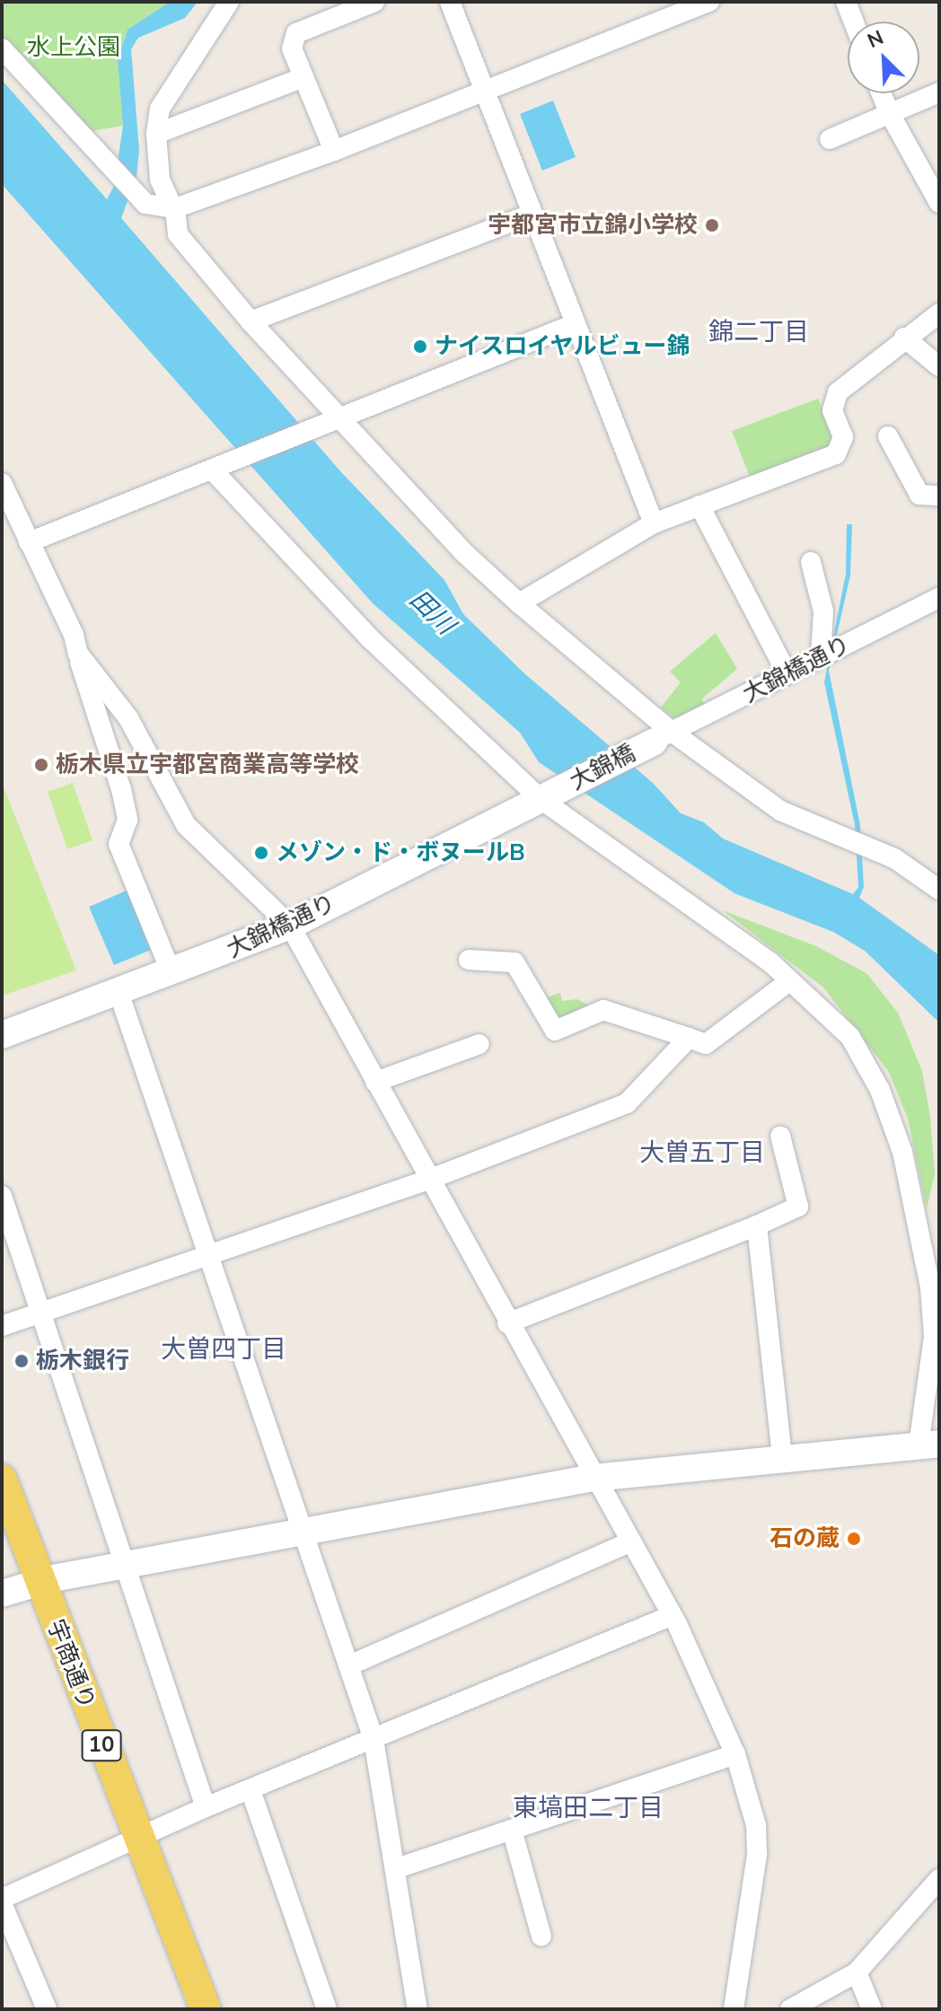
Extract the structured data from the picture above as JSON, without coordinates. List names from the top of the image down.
{
  "streets": {
    "main road": ["宇商通り", "10"],
    "street": ["大錦橋通り", "大錦橋"]
  },
  "crossings": [
    ["大錦橋通り", "大錦橋"]
  ],
  "districts": [
    "錦二丁目",
    "大曽五丁目",
    "大曽四丁目",
    "東塙田二丁目"
  ],
  "water": ["田川"],
  "parks": ["水上公園"],
  "places": [
    "宇都宮市立錦小学校",
    "ナイスロイヤルビュー錦",
    "栃木県立宇都宮商業高等学校",
    "メゾン・ド・ボヌールB",
    "栃木銀行",
    "石の蔵"
  ],
  "north": "top left"
}
